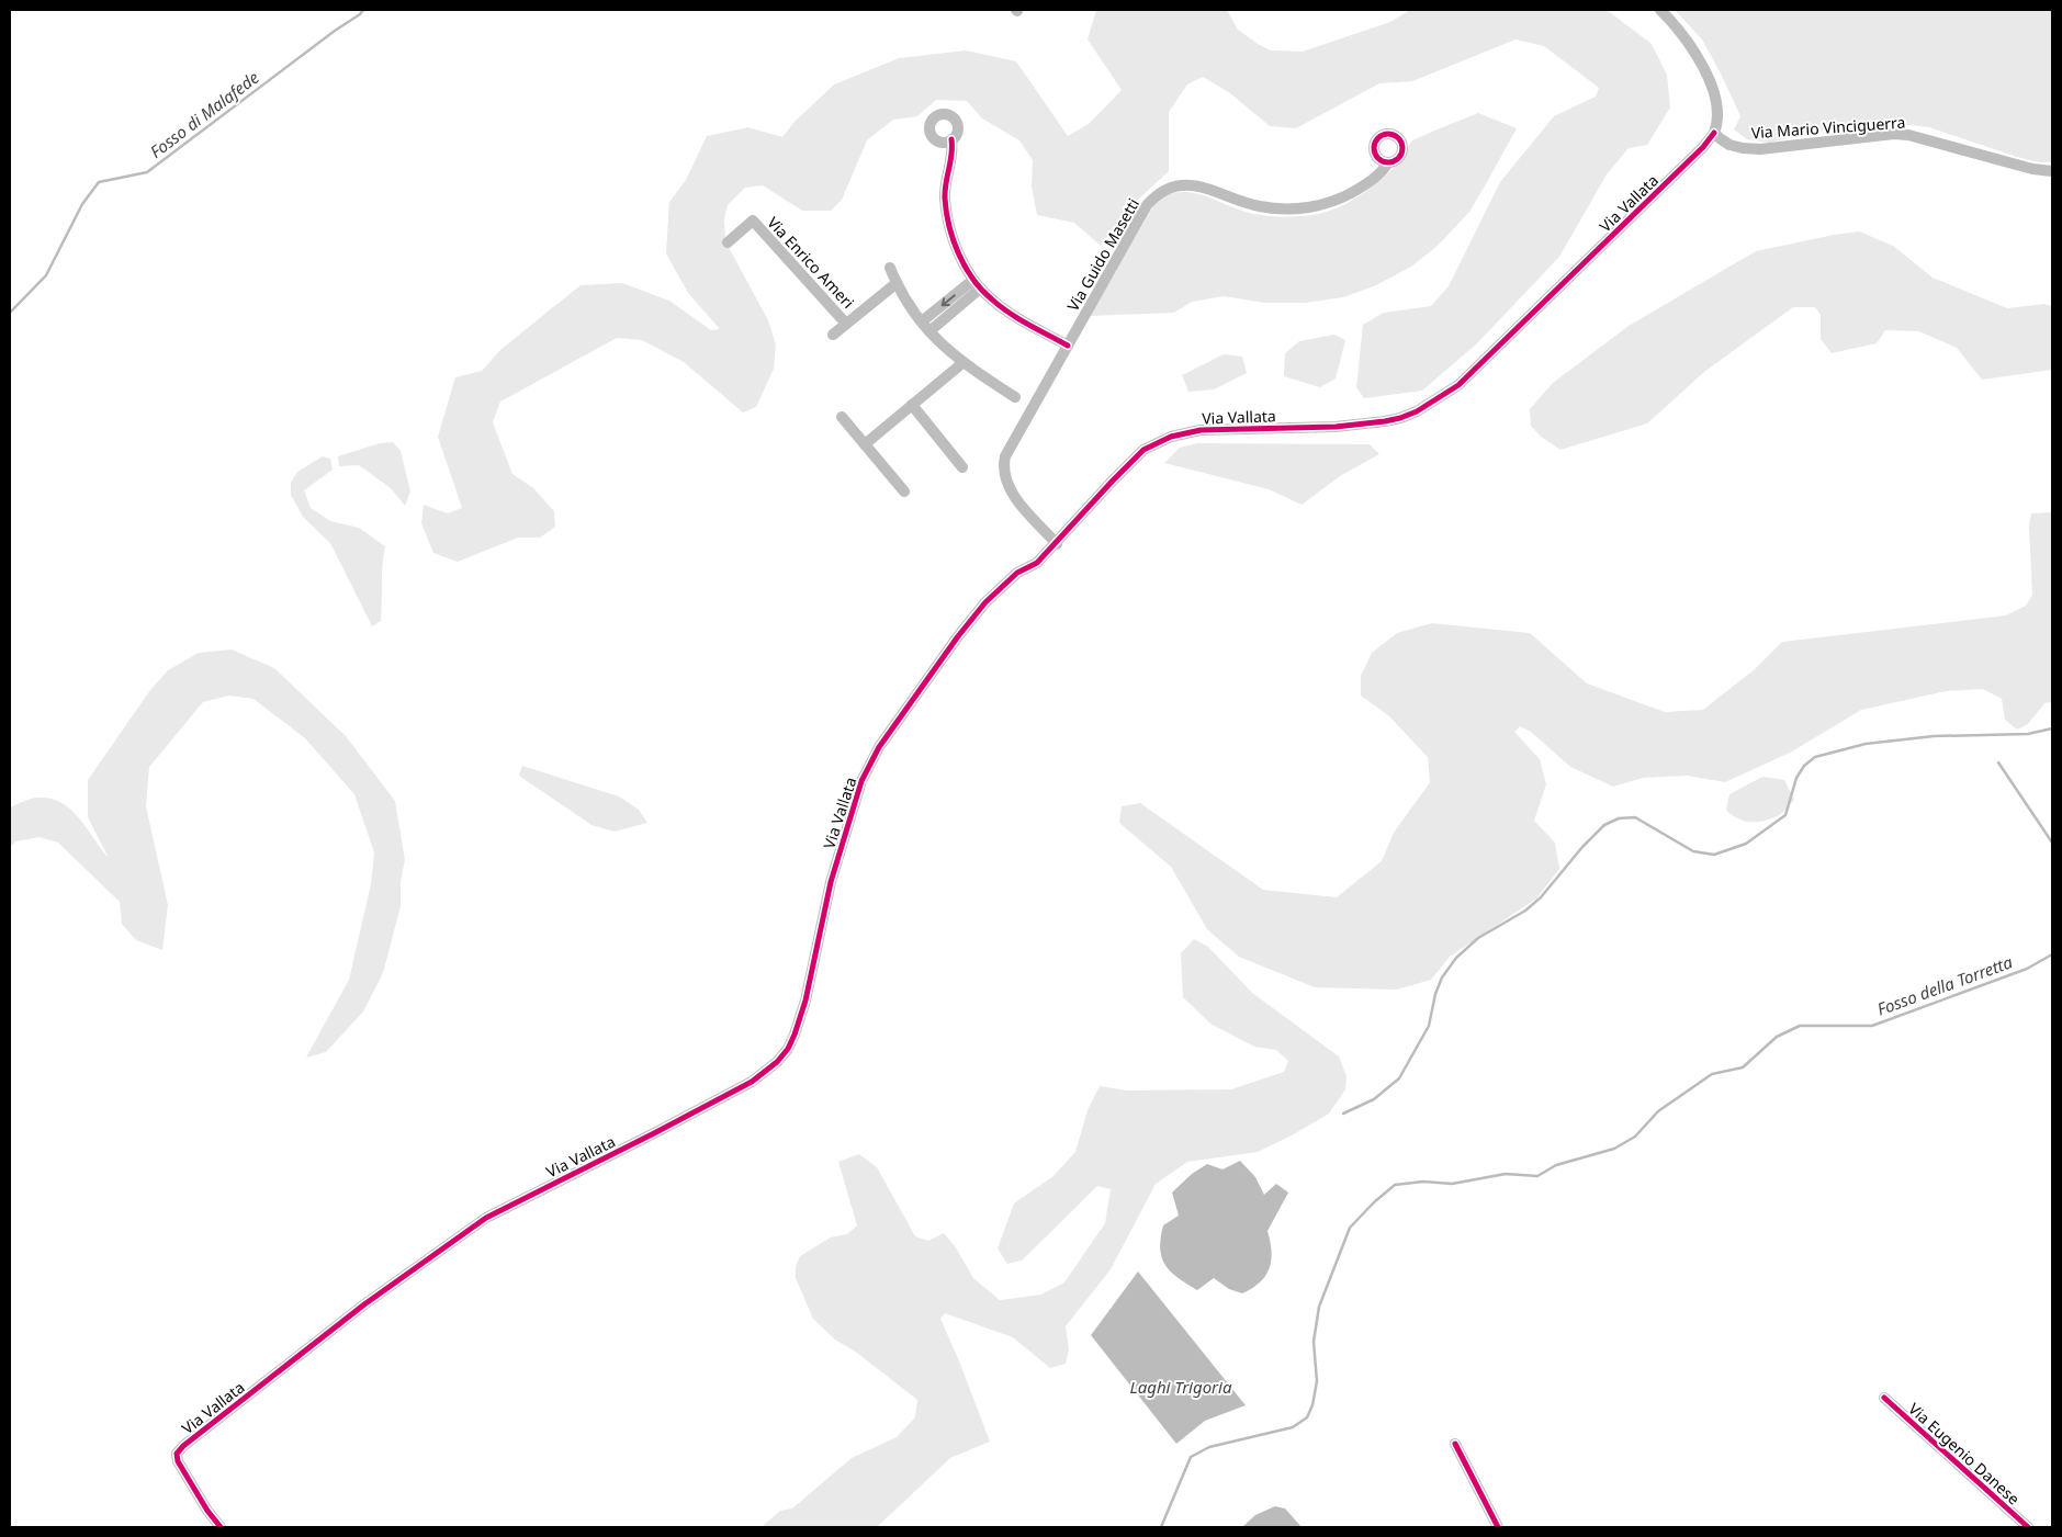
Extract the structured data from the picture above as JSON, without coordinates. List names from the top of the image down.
{
  "streets": {
    "street": [
      "Via Mario Vinciguerra",
      "Via Vallata",
      "Via Guido Masetti",
      "Via Enrico Ameri",
      "Via Eugenio Danese"
    ]
  },
  "crossings": [
    ["Via Mario Vinciguerra", "Via Vallata"],
    ["Via Vallata", "Via Guido Masetti"]
  ],
  "water": ["Fosso di Malafede", "Fosso della Torretta", "Laghi Trigoria"]
}
